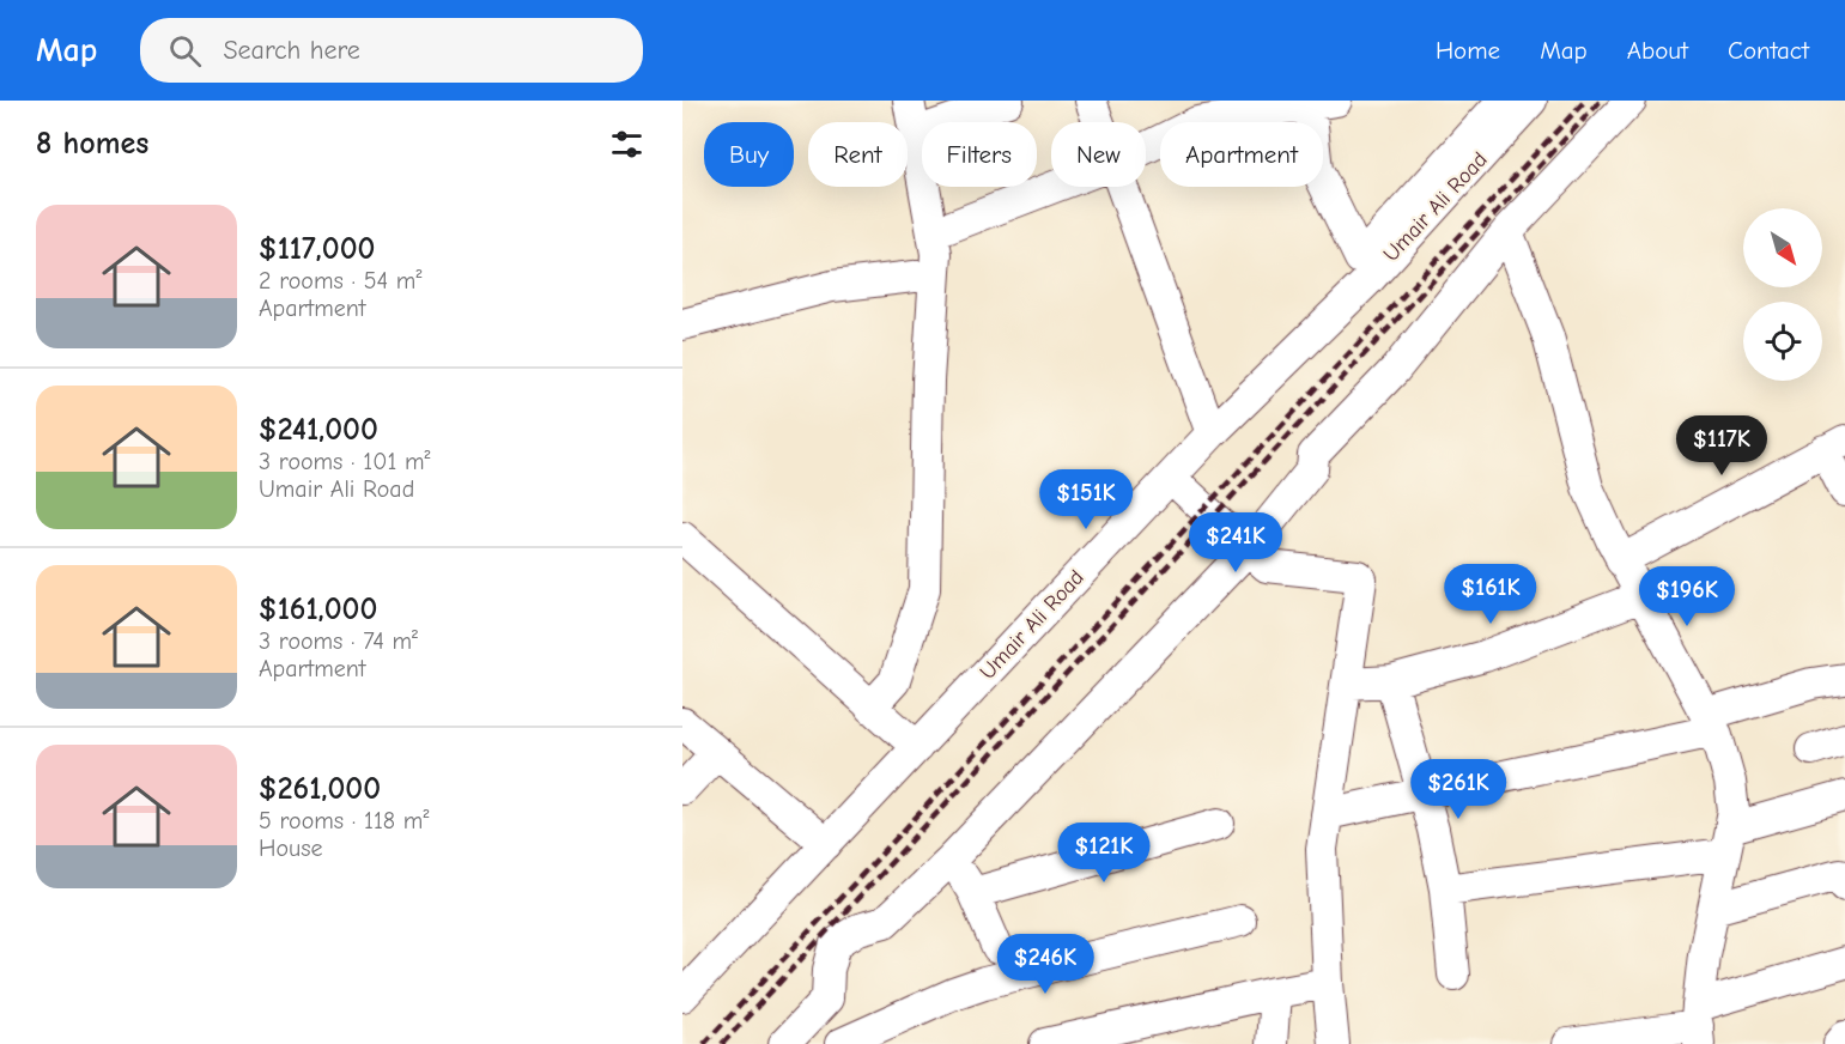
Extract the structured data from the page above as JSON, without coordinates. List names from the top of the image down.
{
  "streets": {
    "street": ["Umair Ali Road"]
  },
  "north": "bottom right",
  "page": {
    "header": "Map",
    "search": "Search here",
    "nav": [
      "Home",
      "Map",
      "About",
      "Contact"
    ],
    "heading": "8 homes",
    "chip": [
      "Buy",
      "Rent",
      "Filters",
      "New",
      "Apartment"
    ],
    "list": [
      {
        "name": "$117,000",
        "note": "2 rooms · 54 m² · Apartment"
      },
      {
        "name": "$241,000",
        "note": "3 rooms · 101 m² · Umair Ali Road"
      },
      {
        "name": "$161,000",
        "note": "3 rooms · 74 m² · Apartment"
      },
      {
        "name": "$261,000",
        "note": "5 rooms · 118 m² · House"
      }
    ],
    "price": [
      "$117K",
      "$151K",
      "$241K",
      "$161K",
      "$196K",
      "$261K",
      "$121K",
      "$246K"
    ]
  }
}
